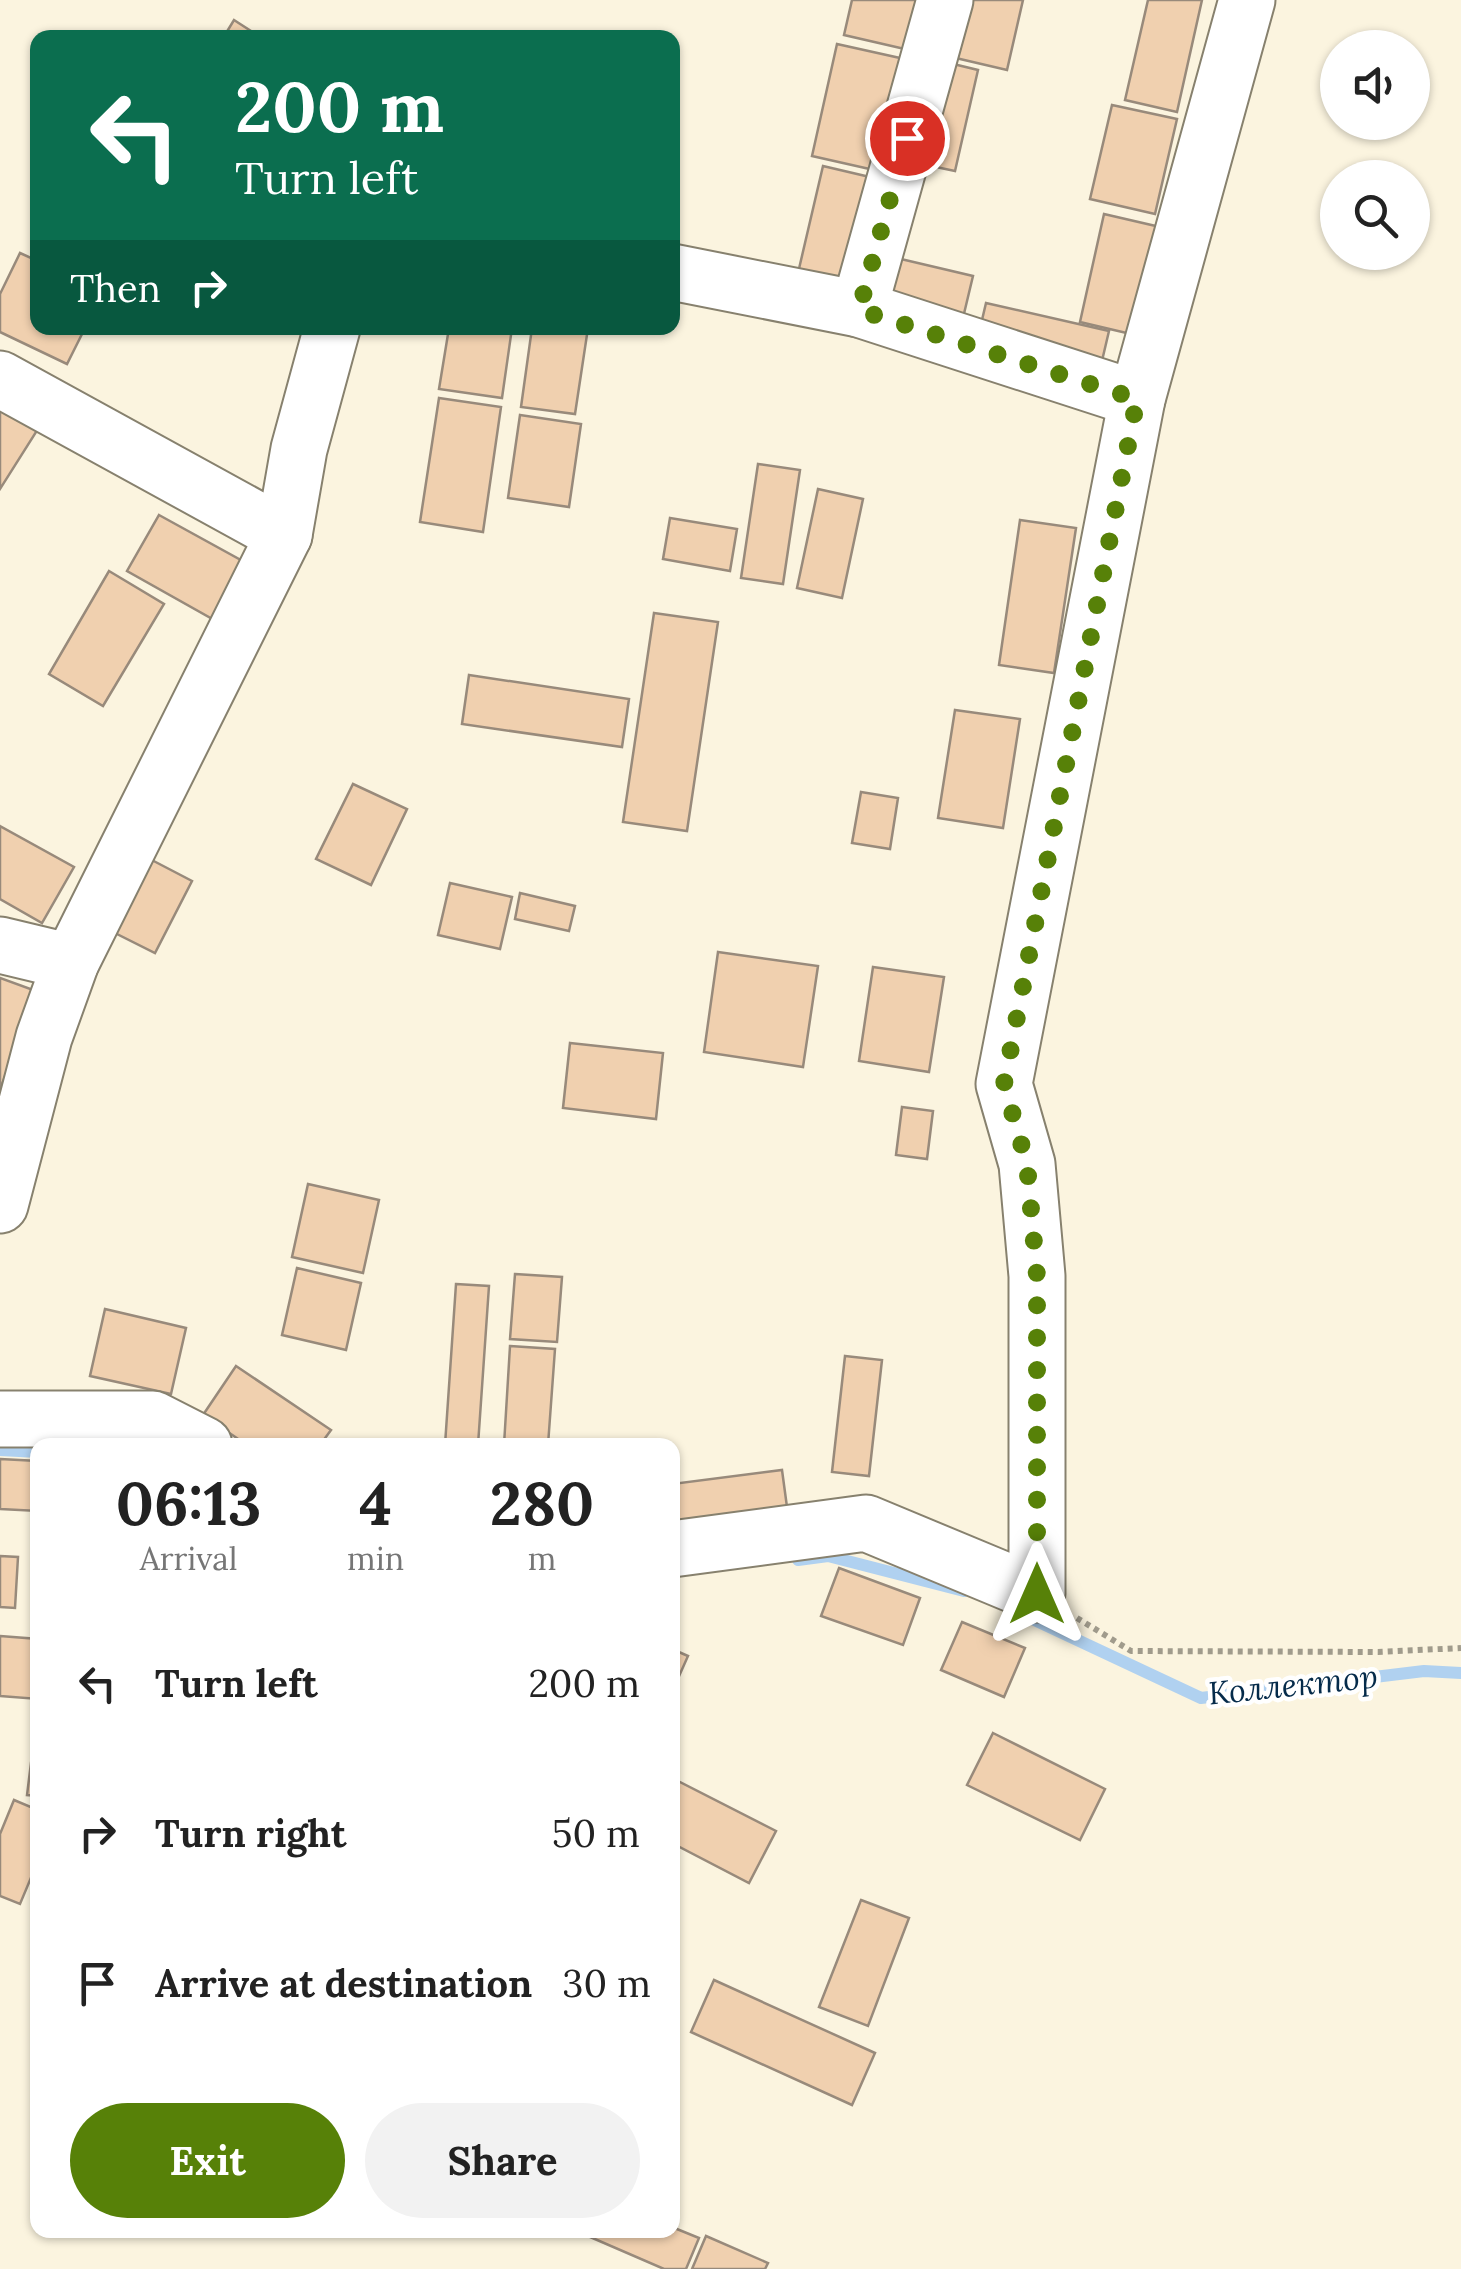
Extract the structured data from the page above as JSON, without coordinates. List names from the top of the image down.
{
  "water": ["Коллектор"],
  "page": {
    "turn": ["200 m", "Turn left"],
    "then": "Then",
    "eta": [
      "06:13",
      "Arrival",
      "4",
      "min",
      "280",
      "m"
    ],
    "list": [
      {
        "name": "Turn left",
        "value": "200 m"
      },
      {
        "name": "Turn right",
        "value": "50 m"
      },
      {
        "name": "Arrive at destination",
        "value": "30 m"
      }
    ],
    "buttons": ["Exit", "Share"]
  }
}
